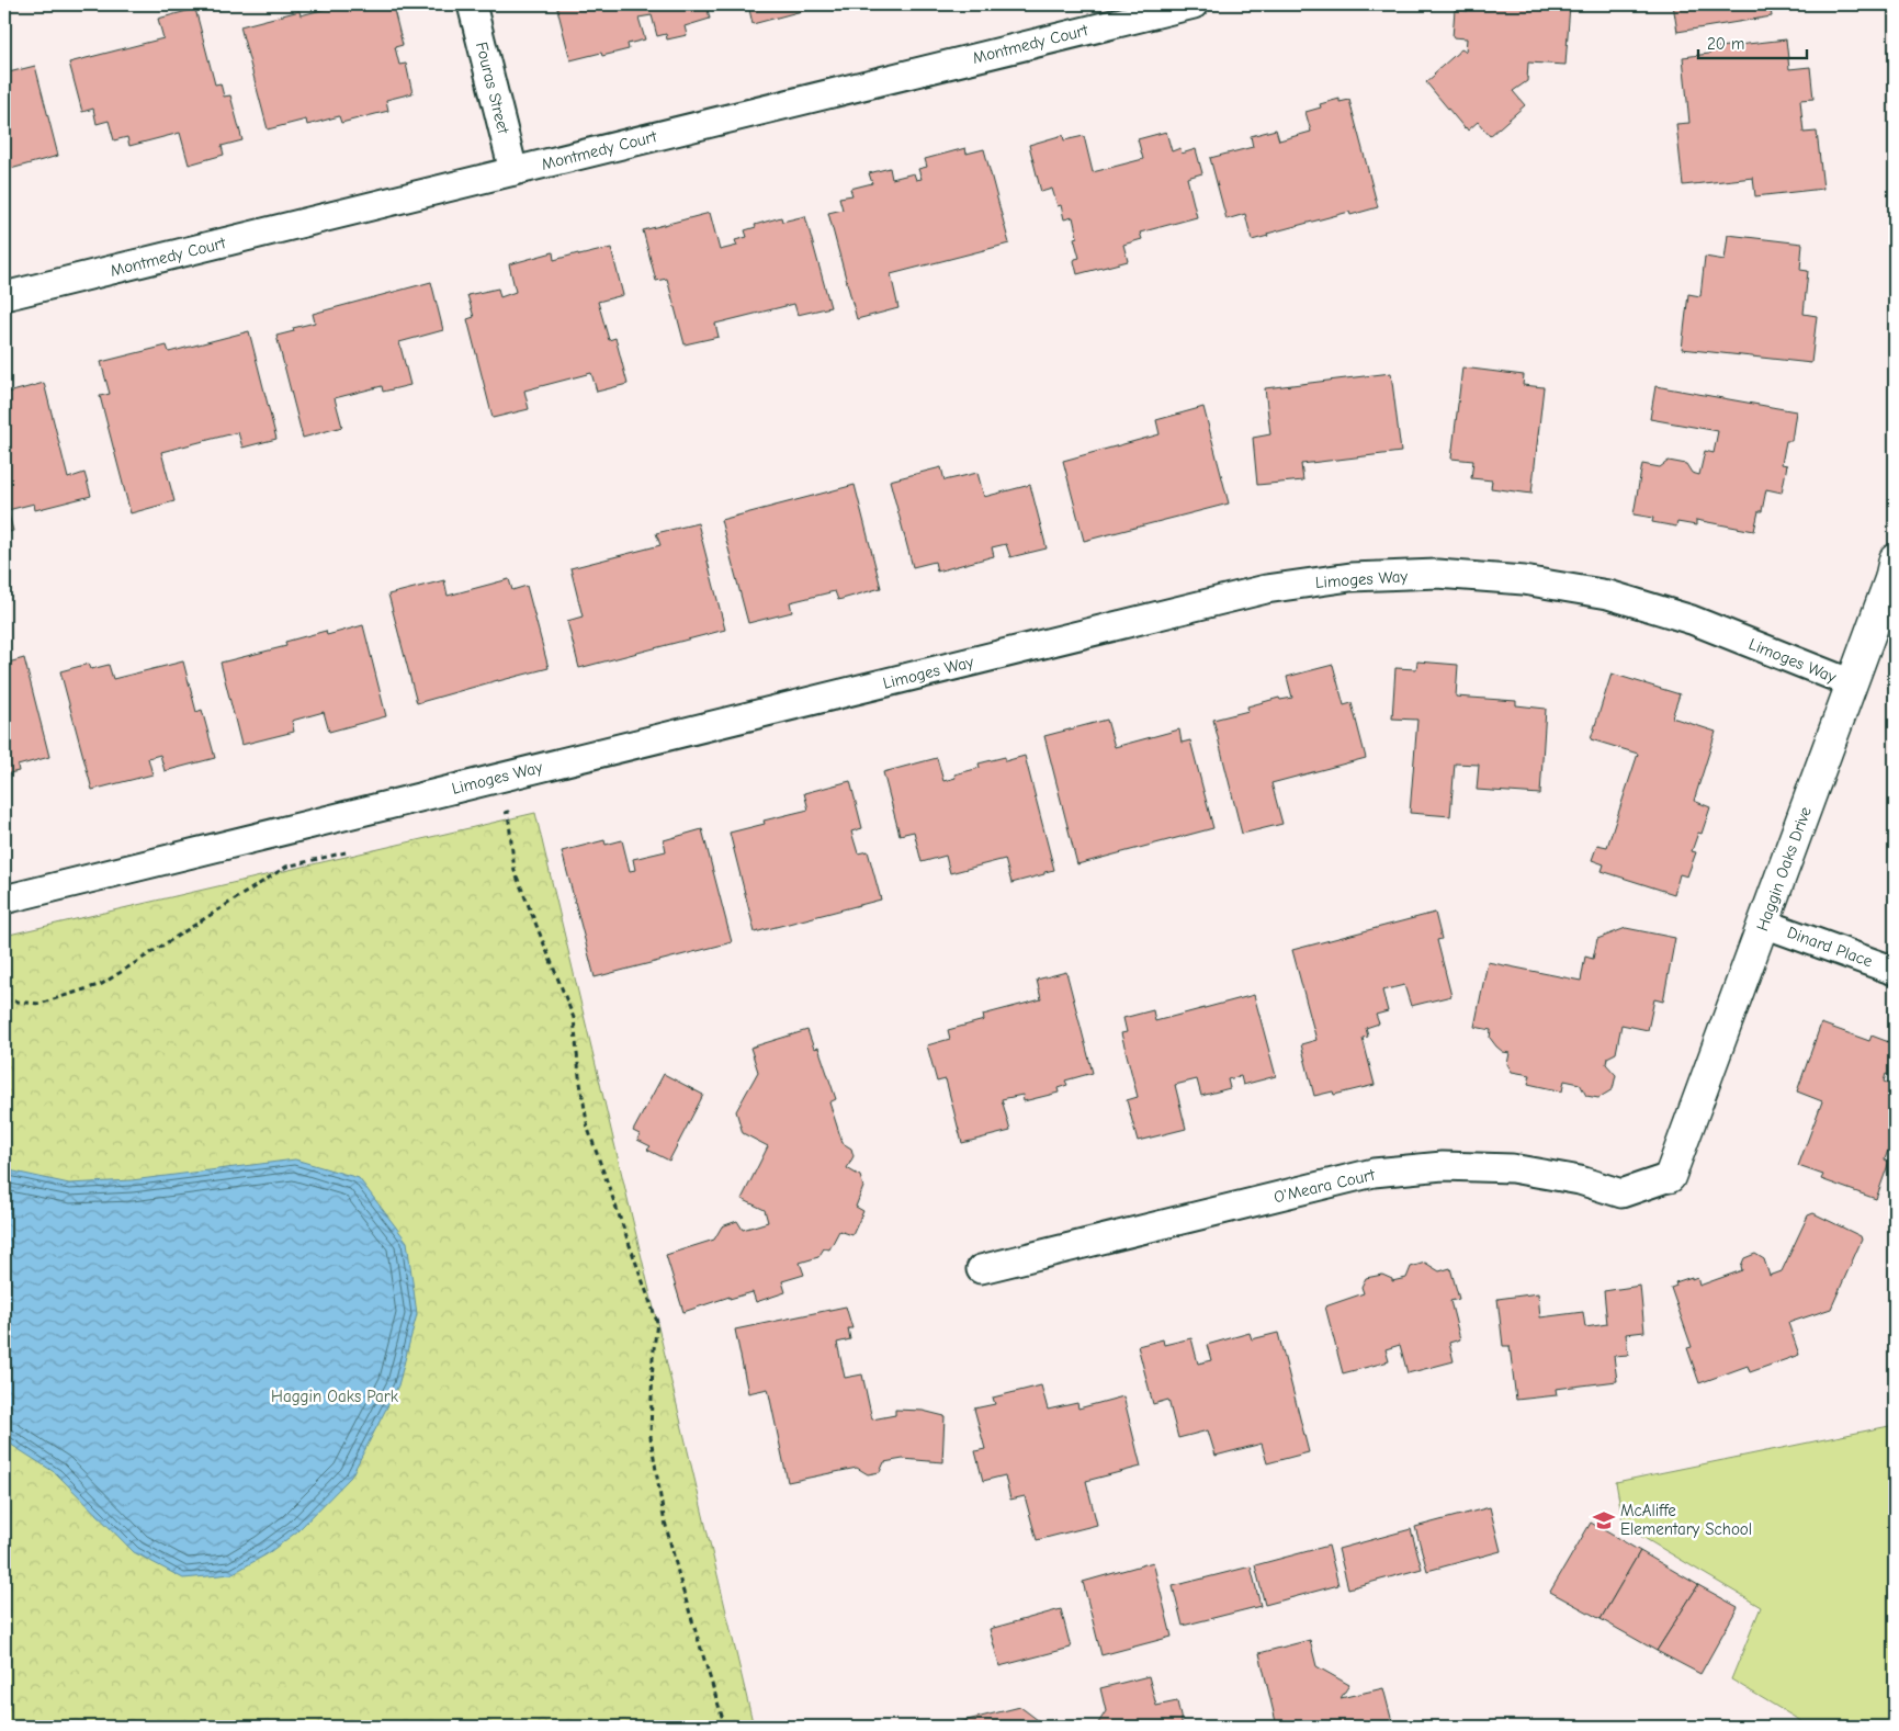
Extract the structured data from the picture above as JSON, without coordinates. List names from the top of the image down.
{
  "streets": {
    "street": [
      "Montmedy Court",
      "Fouras Street",
      "Limoges Way",
      "Haggin Oaks Drive",
      "Dinard Place",
      "O'Meara Court"
    ]
  },
  "crossings": [
    ["Montmedy Court", "Fouras Street"],
    ["Limoges Way", "Haggin Oaks Drive"],
    ["Haggin Oaks Drive", "Dinard Place"],
    ["Haggin Oaks Drive", "O'Meara Court"]
  ],
  "parks": ["Haggin Oaks Park"],
  "places": {
    "school or university": ["McAliffe Elementary School"]
  },
  "scale_bar": "20 m"
}
